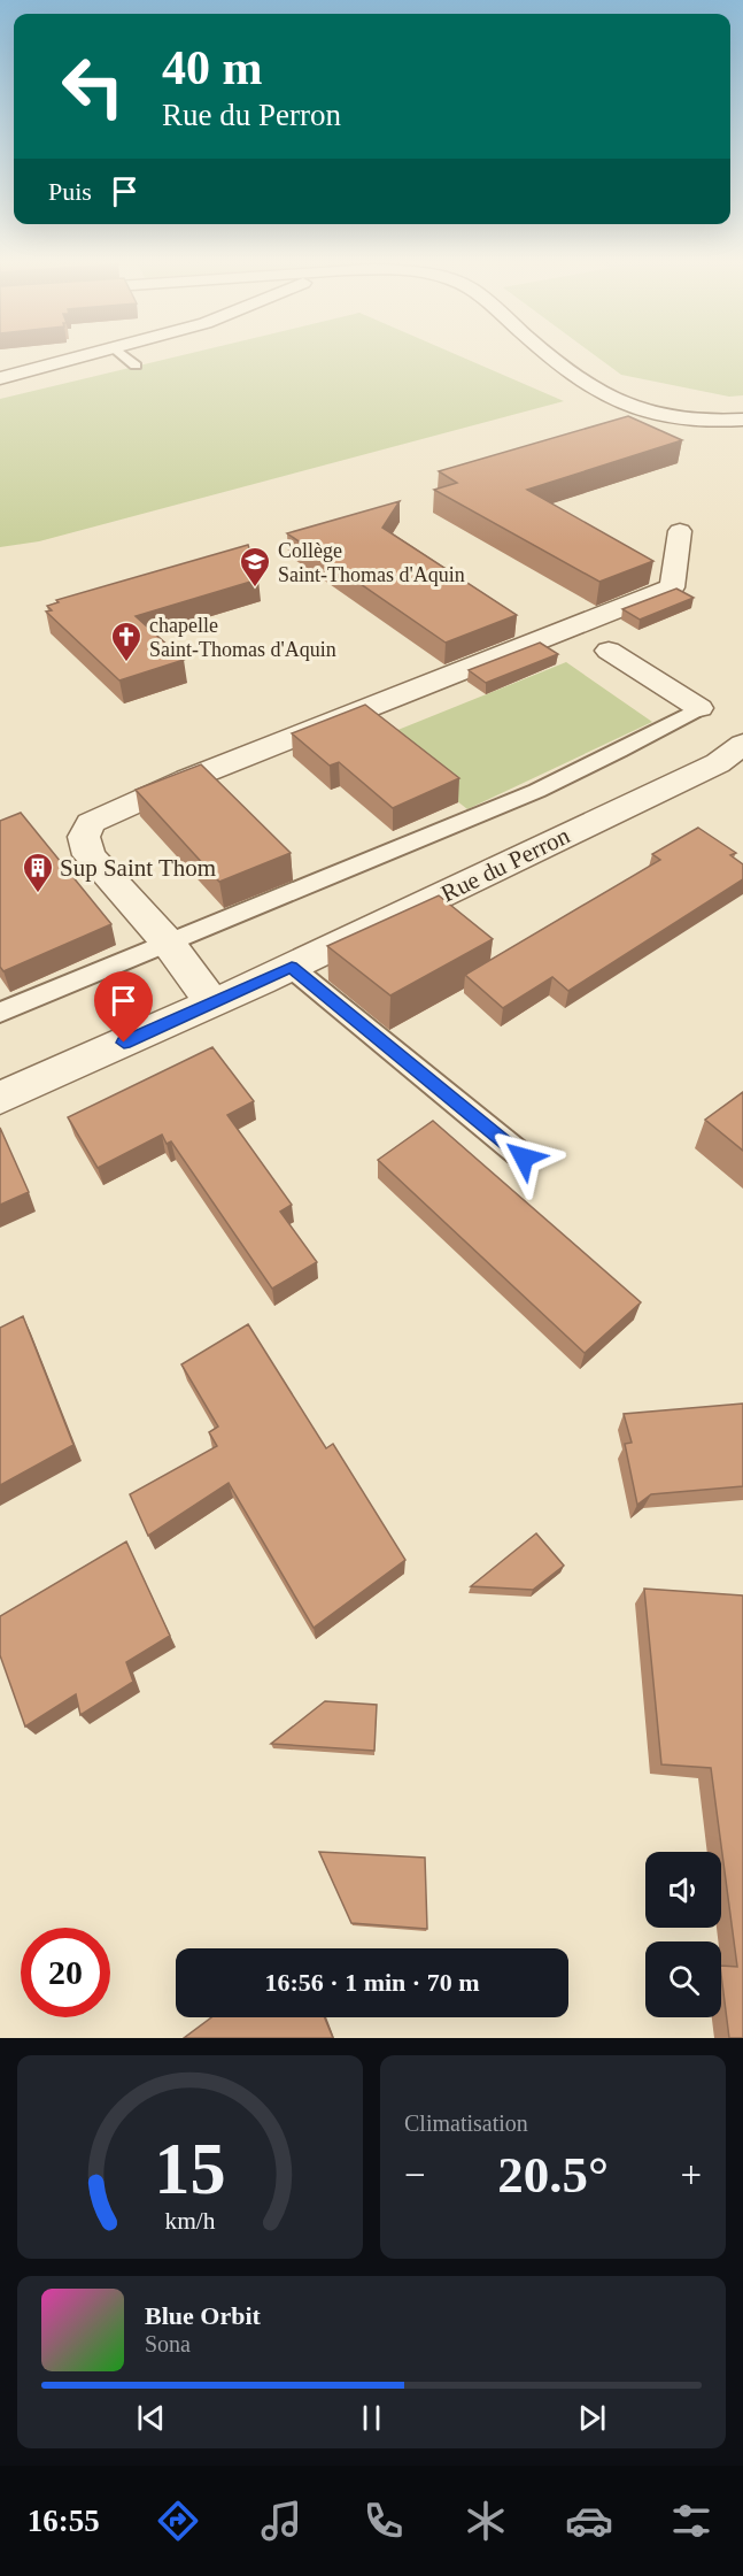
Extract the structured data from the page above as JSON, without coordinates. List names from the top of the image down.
{
  "streets": {
    "street": ["Rue du Perron"]
  },
  "places": {
    "school or university": ["Collège Saint-Thomas d'Aquin"],
    "church": ["chapelle Saint-Thomas d'Aquin"],
    "building": ["Sup Saint Thom"]
  },
  "page": {
    "turn": ["40 m", "Rue du Perron"],
    "then": "Puis",
    "limit": "20",
    "trip": "16:56 · 1 min · 70 m",
    "tile": "Climatisation",
    "heat": ["−", "20.5°", "+"],
    "song": ["Blue Orbit", "Sona"],
    "tabs": "16:55",
    "gauge": ["15", "km/h"]
  }
}
